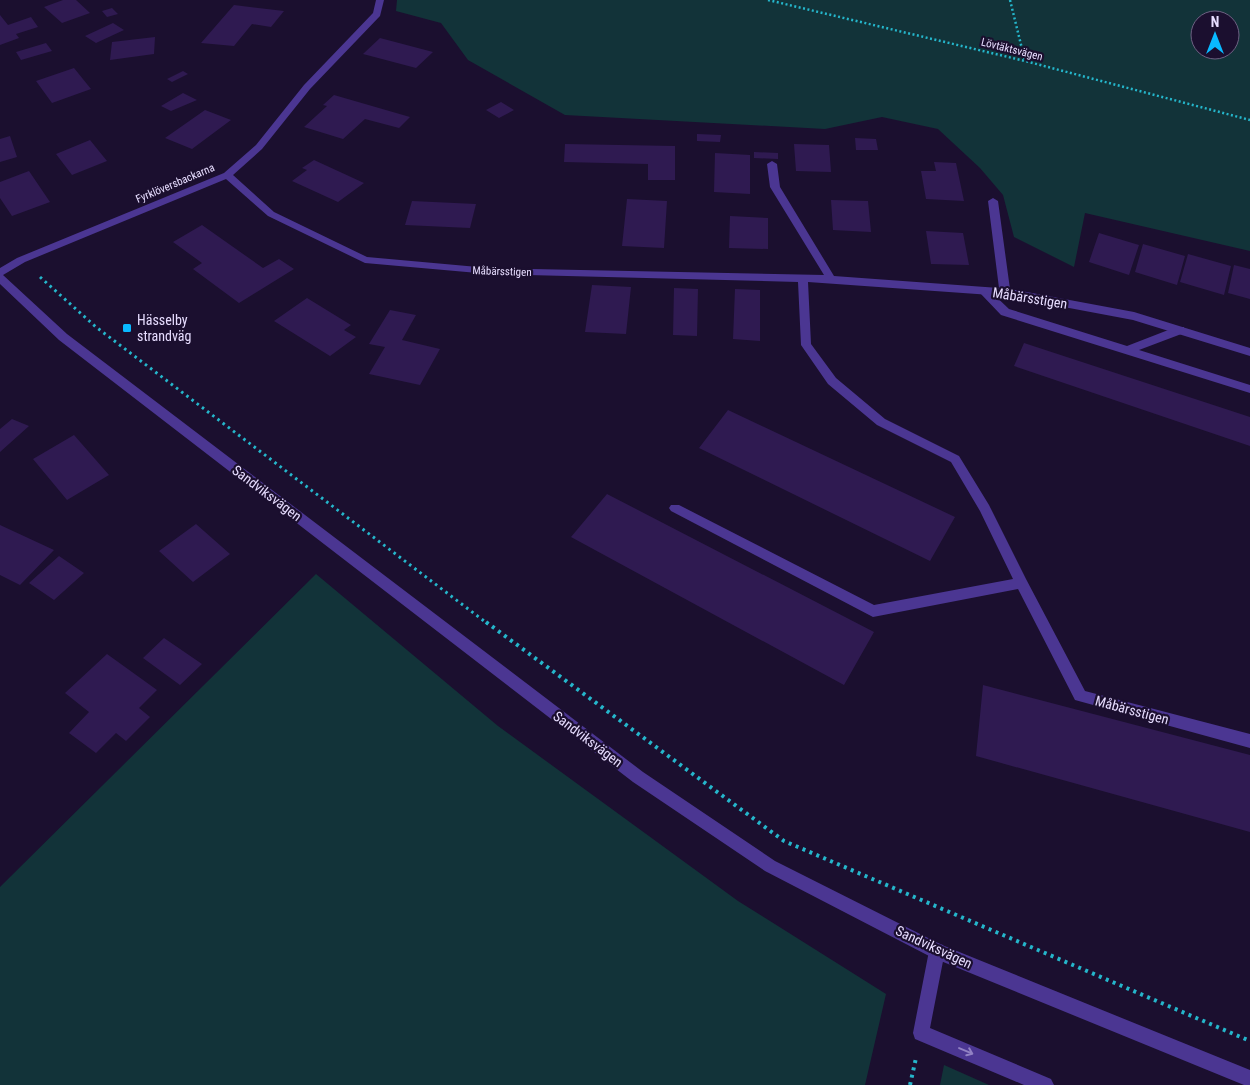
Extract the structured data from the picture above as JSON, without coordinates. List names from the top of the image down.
{
  "streets": {
    "street": ["Fyrklöversbackarna", "Måbärsstigen", "Sandviksvägen"],
    "path": ["Lövtäktsvägen"]
  },
  "crossings": [
    ["Fyrklöversbackarna", "Måbärsstigen"]
  ],
  "places": {
    "transit": ["Hässelby strandväg"]
  },
  "north": "top"
}
